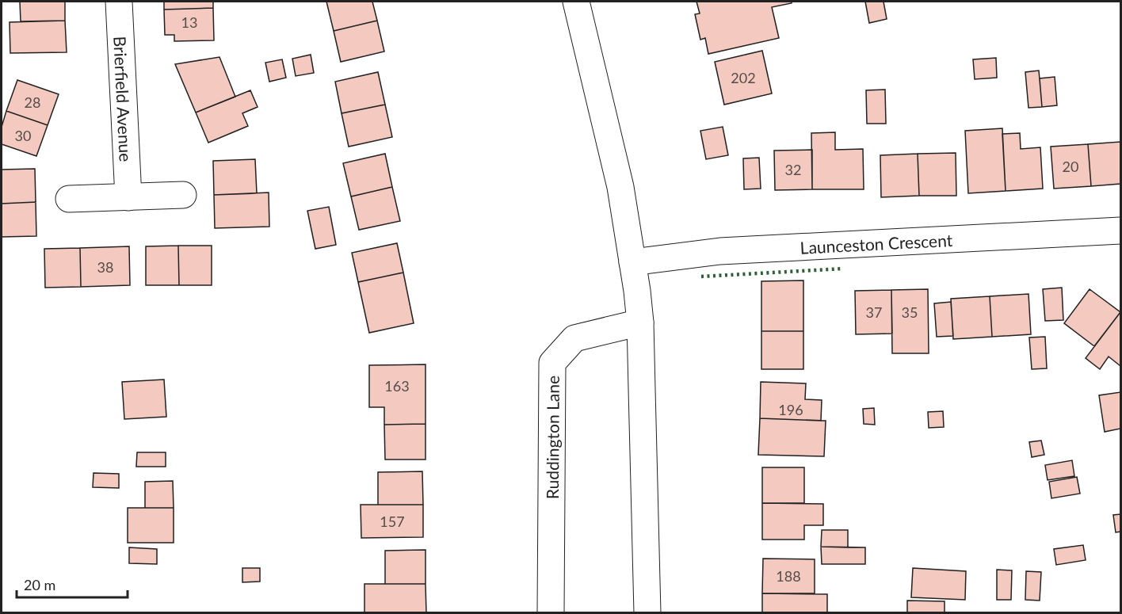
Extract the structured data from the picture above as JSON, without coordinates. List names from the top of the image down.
{
  "streets": {
    "street": ["Brierfield Avenue", "Launceston Crescent", "Ruddington Lane"]
  },
  "house_numbers": [
    "13",
    "202",
    "28",
    "30",
    "20",
    "32",
    "38",
    "37",
    "35",
    "163",
    "196",
    "157",
    "188"
  ],
  "scale_bar": "20 m"
}
